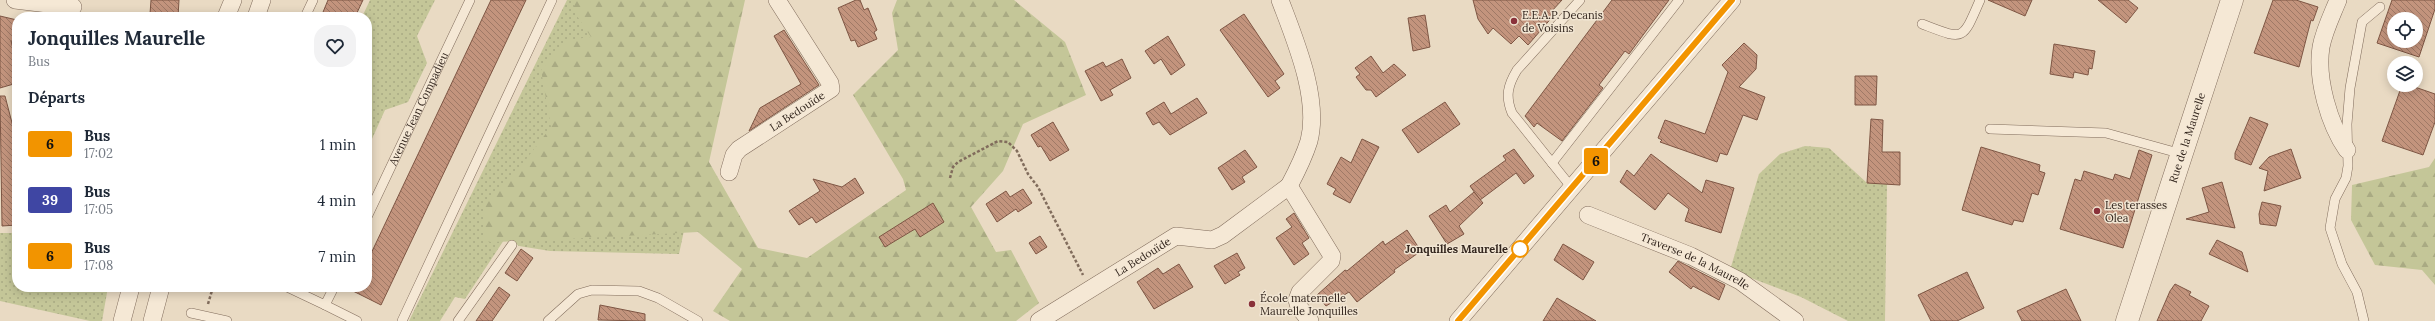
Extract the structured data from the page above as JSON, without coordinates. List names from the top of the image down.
{
  "streets": {
    "street": ["La Bedouïde", "Rue de la Maurelle", "Traverse de la Maurelle"],
    "lane": ["Avenue Jean Compadieu"]
  },
  "places": [
    "E.E.A.P. Decanis de Voisins",
    "Les terasses Olea",
    "Jonquilles Maurelle",
    "École maternelle Maurelle Jonquilles"
  ],
  "lines": ["bus line 6"],
  "page": {
    "on_map": "6",
    "heading": [
      ["Jonquilles Maurelle", "Bus"],
      "Départs"
    ],
    "list": [
      {
        "mark": "6",
        "name": "Bus",
        "note": "17:02",
        "value": "1 min"
      },
      {
        "mark": "39",
        "name": "Bus",
        "note": "17:05",
        "value": "4 min"
      },
      {
        "mark": "6",
        "name": "Bus",
        "note": "17:08",
        "value": "7 min"
      }
    ]
  }
}
